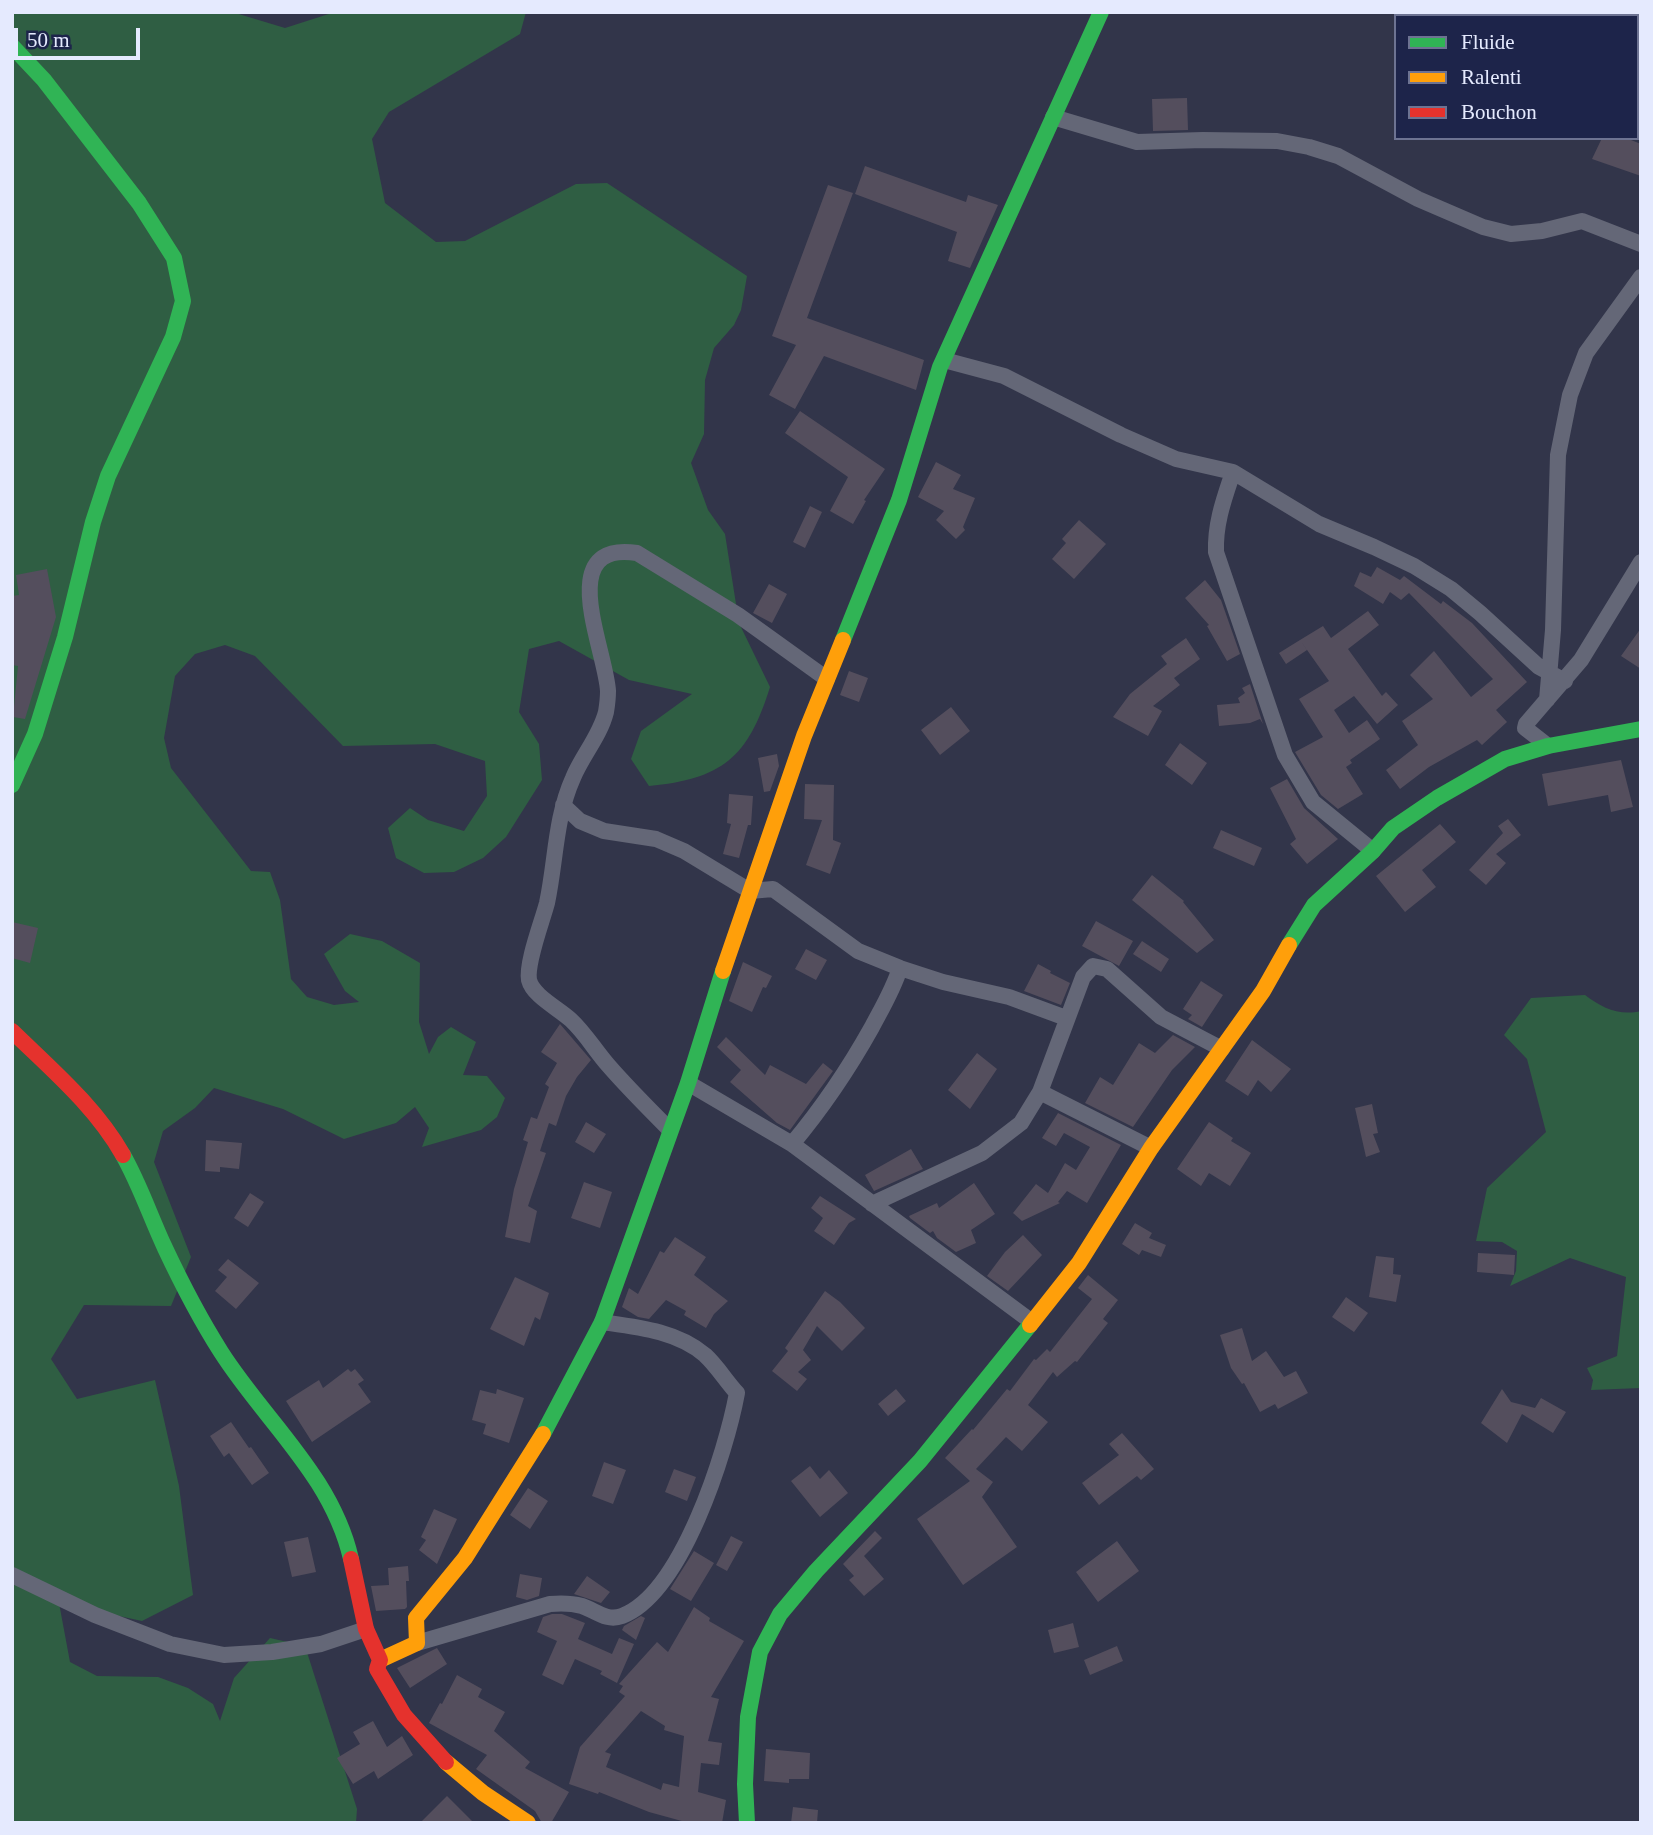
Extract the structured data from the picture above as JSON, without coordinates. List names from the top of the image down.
{
  "legend": ["Fluide", "Ralenti", "Bouchon"],
  "scale_bar": "50 m"
}
